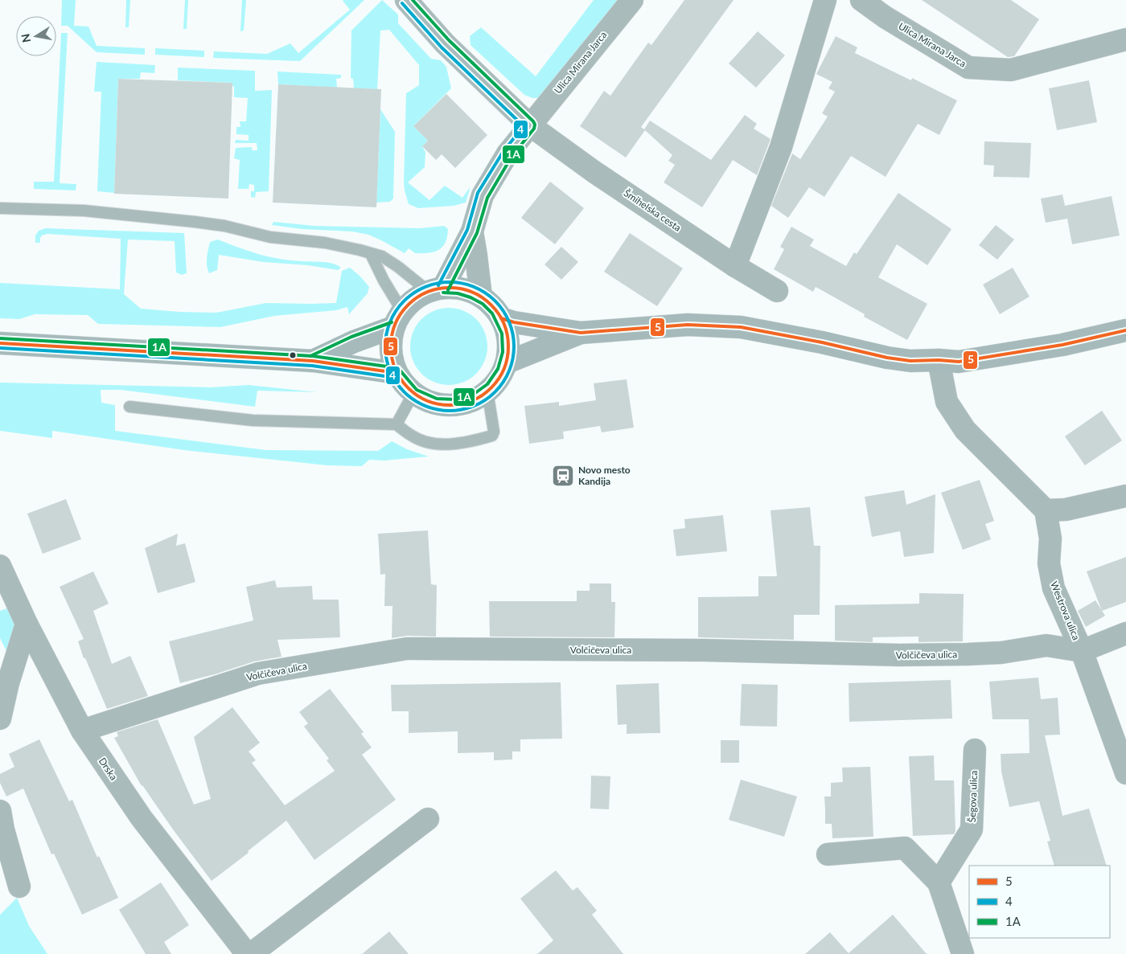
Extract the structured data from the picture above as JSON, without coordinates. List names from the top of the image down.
{
  "streets": {
    "street": [
      "Ulica Mirana Jarca",
      "Šmihelska cesta",
      "Westrova ulica",
      "Volčičeva ulica",
      "Drska",
      "Šegova ulica"
    ]
  },
  "crossings": [
    ["Ulica Mirana Jarca", "Šmihelska cesta"],
    ["Westrova ulica", "Volčičeva ulica"],
    ["Volčičeva ulica", "Drska"]
  ],
  "places": {
    "station": ["Novo mesto Kandija"]
  },
  "lines": ["transit line 1A", "transit line 4", "transit line 5"],
  "legend": ["5", "4", "1A"],
  "north": "left"
}
